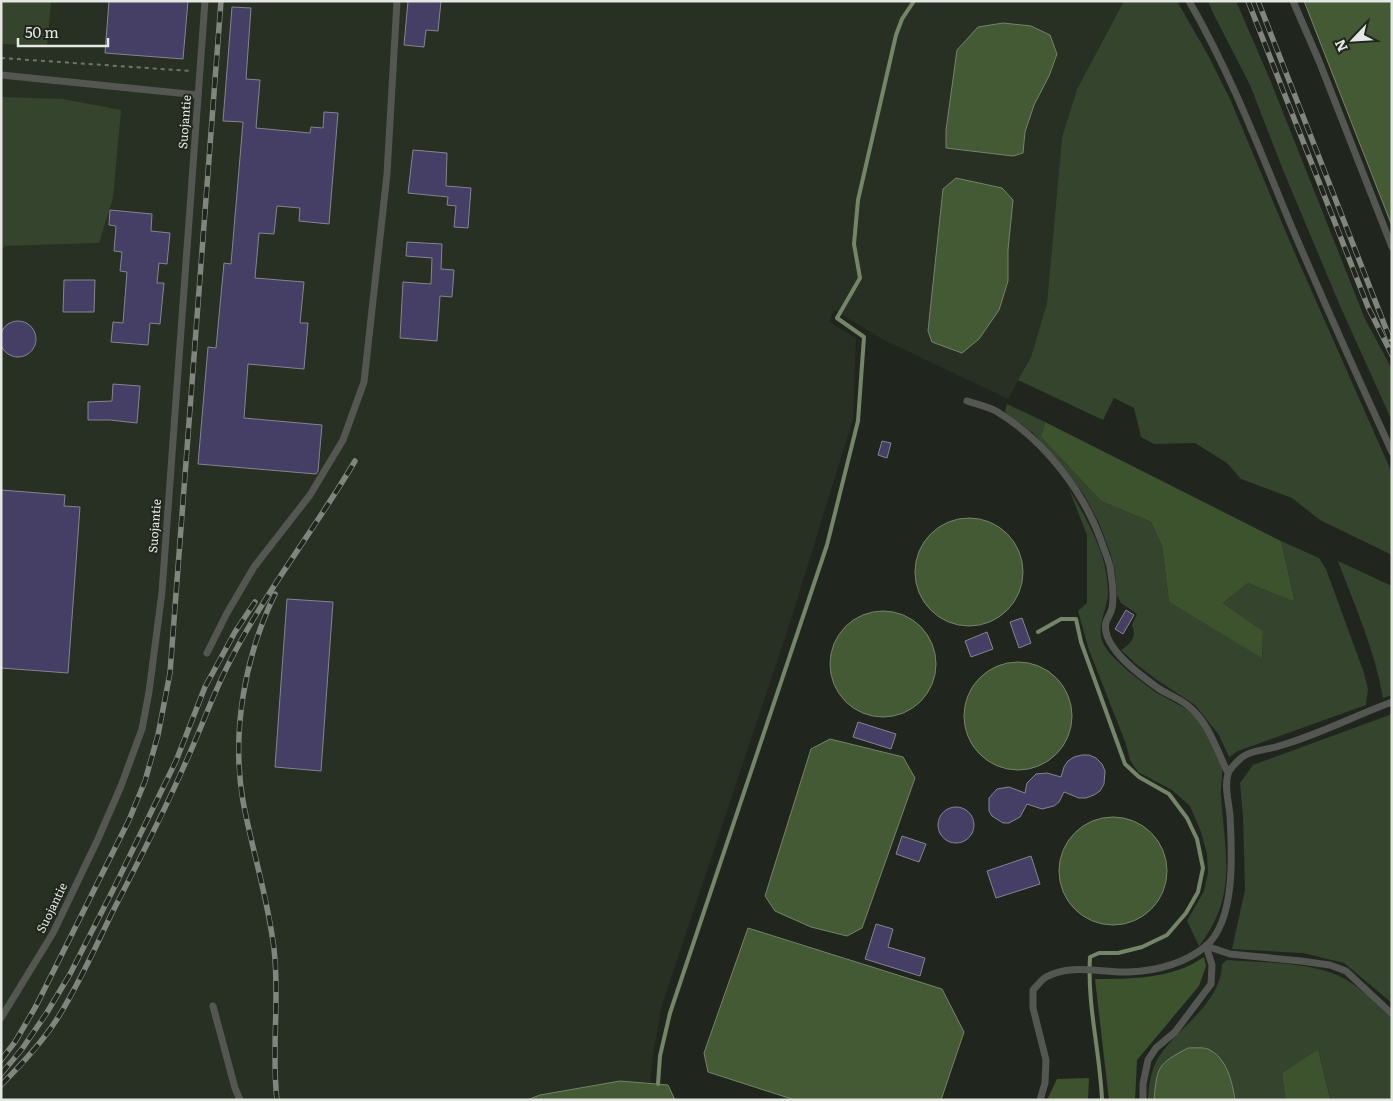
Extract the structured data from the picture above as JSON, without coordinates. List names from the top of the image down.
{
  "streets": {
    "lane": ["Suojantie"]
  },
  "scale_bar": "50 m",
  "north": "bottom left"
}
